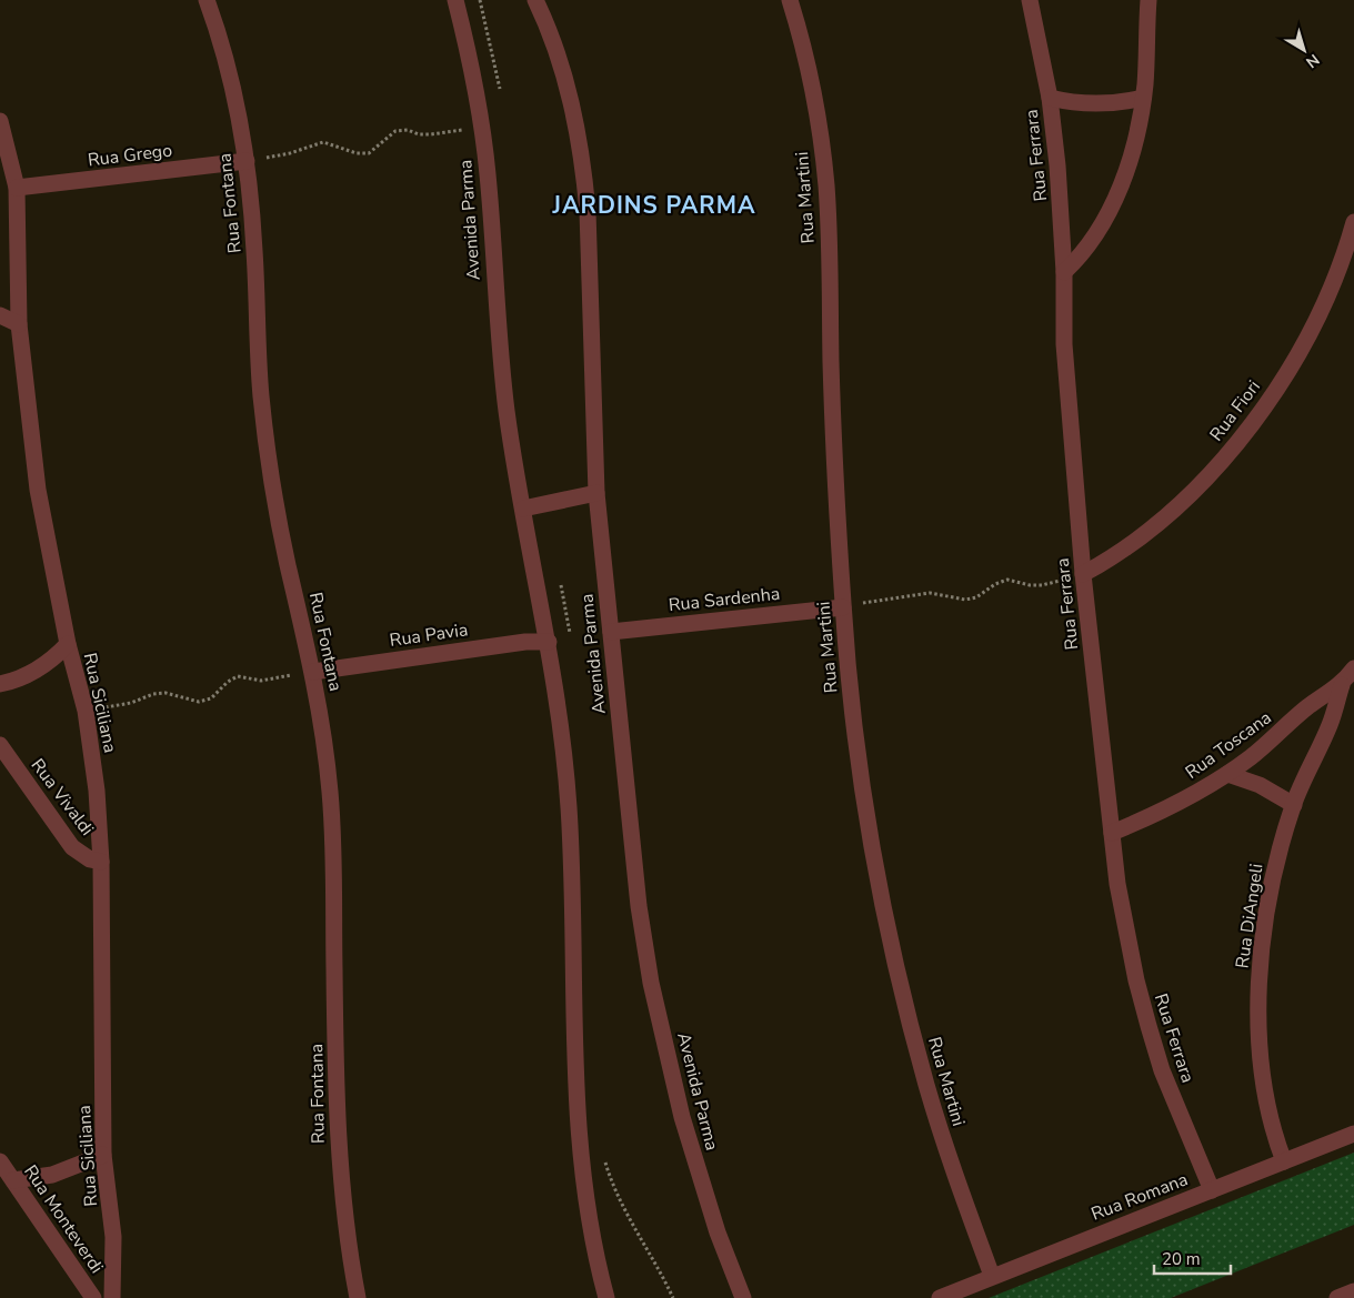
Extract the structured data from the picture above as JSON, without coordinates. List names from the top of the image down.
{
  "streets": {
    "street": [
      "Rua Grego",
      "Rua Ferrara",
      "Rua Martini",
      "Rua Fontana",
      "Avenida Parma",
      "Rua Fiori",
      "Rua Sardenha",
      "Rua Pavia",
      "Rua Siciliana",
      "Rua Toscana",
      "Rua Vivaldi",
      "Rua DiAngeli",
      "Rua Romana",
      "Rua Monteverdi"
    ]
  },
  "crossings": [
    ["Rua Grego", "Rua Fontana"],
    ["Rua Grego", "Rua Siciliana"],
    ["Rua Ferrara", "Rua Fiori"],
    ["Rua Ferrara", "Rua Toscana"],
    ["Rua Ferrara", "Rua Romana"],
    ["Rua Martini", "Rua Sardenha"],
    ["Rua Martini", "Rua Romana"],
    ["Rua Fontana", "Rua Pavia"],
    ["Avenida Parma", "Rua Sardenha"],
    ["Avenida Parma", "Rua Pavia"],
    ["Rua Siciliana", "Rua Vivaldi"],
    ["Rua Toscana", "Rua DiAngeli"],
    ["Rua DiAngeli", "Rua Romana"]
  ],
  "districts": ["JARDINS PARMA"],
  "scale_bar": "20 m",
  "north": "bottom right"
}
